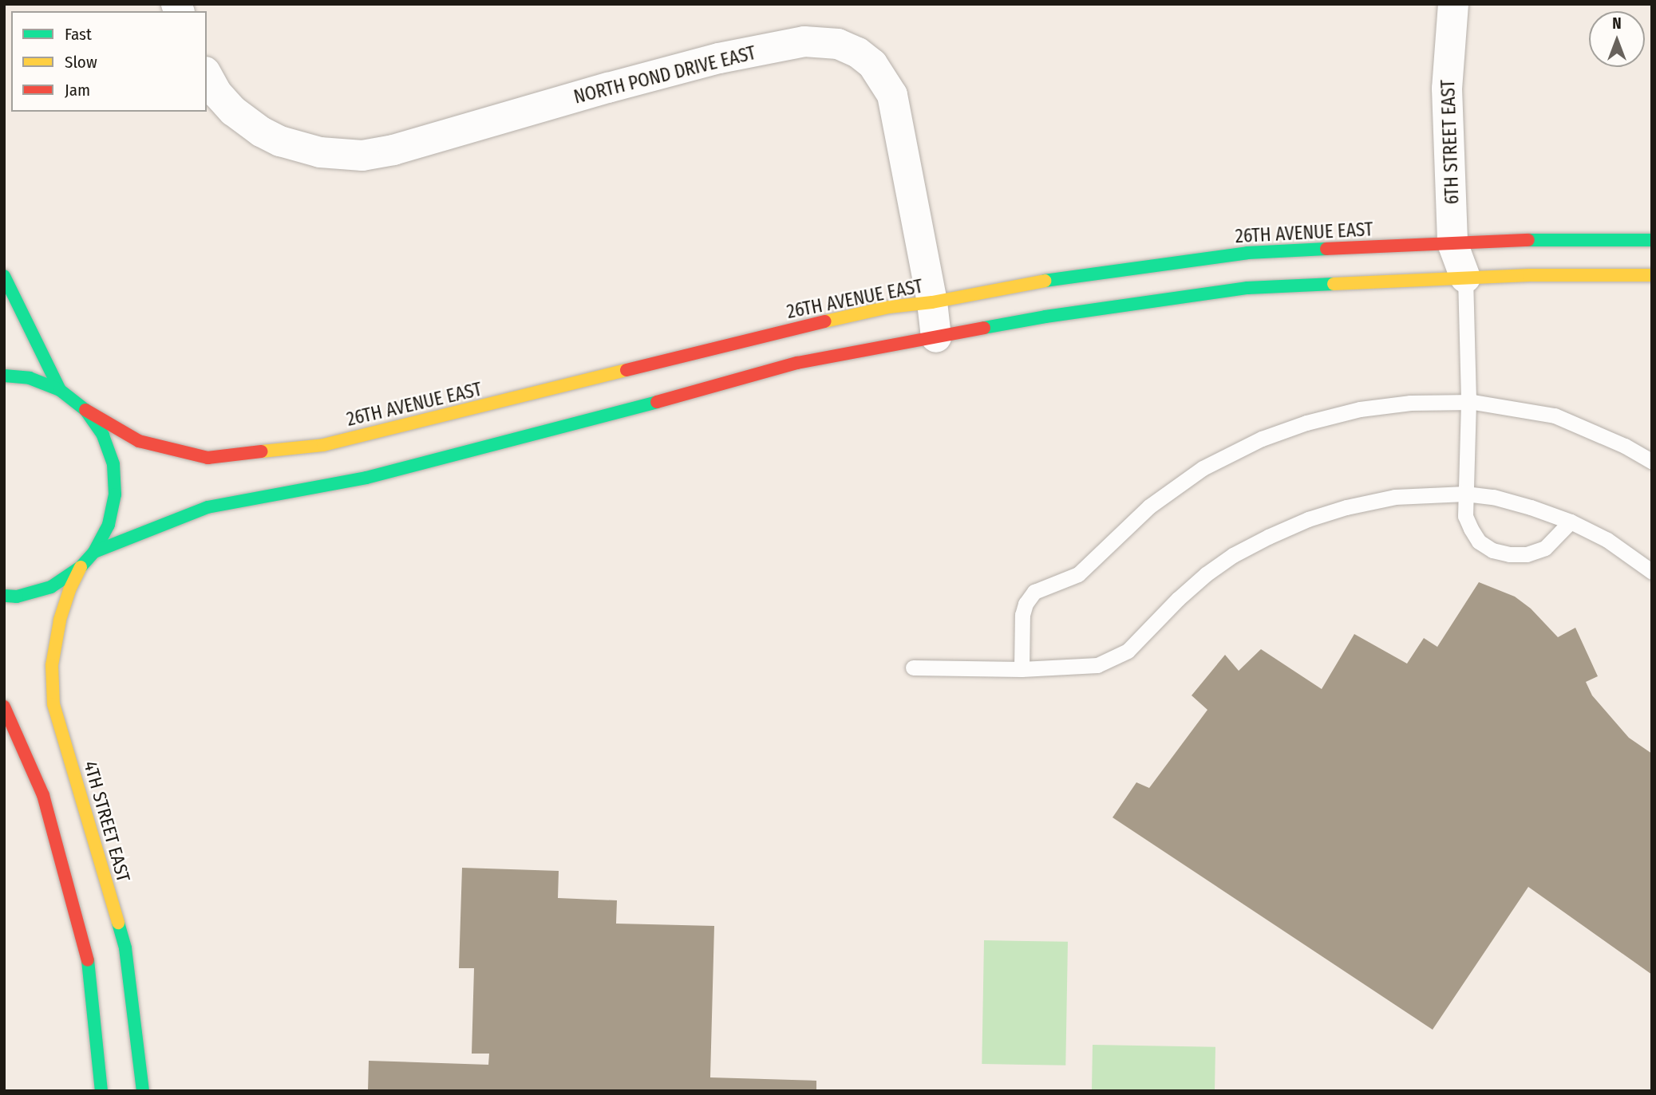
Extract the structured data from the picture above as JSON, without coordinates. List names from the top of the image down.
{
  "streets": {
    "street": [
      "NORTH POND DRIVE EAST",
      "6TH STREET EAST",
      "26TH AVENUE EAST",
      "4TH STREET EAST"
    ]
  },
  "crossings": [
    ["NORTH POND DRIVE EAST", "26TH AVENUE EAST"],
    ["6TH STREET EAST", "26TH AVENUE EAST"]
  ],
  "legend": ["Fast", "Slow", "Jam"],
  "north": "top"
}
